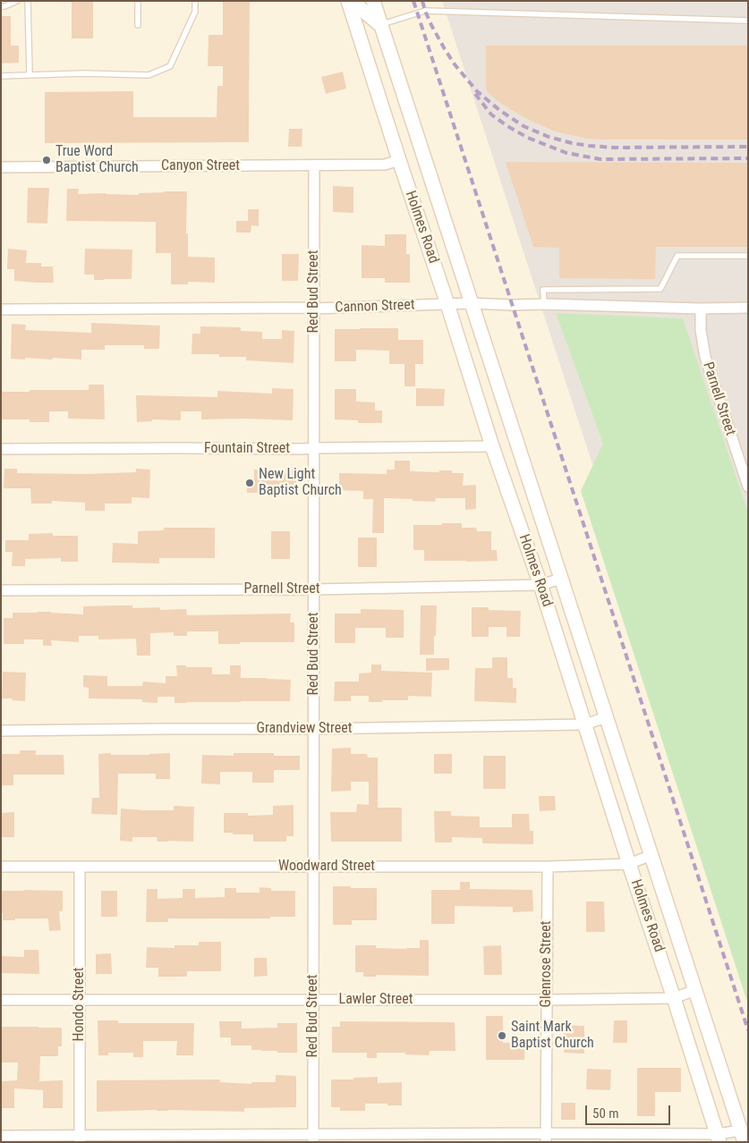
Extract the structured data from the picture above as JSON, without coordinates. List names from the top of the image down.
{
  "streets": {
    "main road": ["Holmes Road"],
    "street": [
      "Canyon Street",
      "Red Bud Street",
      "Cannon Street",
      "Parnell Street",
      "Fountain Street",
      "Grandview Street",
      "Woodward Street",
      "Glenrose Street",
      "Lawler Street",
      "Hondo Street"
    ]
  },
  "crossings": [
    ["Canyon Street", "Holmes Road"],
    ["Canyon Street", "Red Bud Street"],
    ["Holmes Road", "Cannon Street"],
    ["Holmes Road", "Parnell Street"],
    ["Holmes Road", "Fountain Street"],
    ["Holmes Road", "Grandview Street"],
    ["Holmes Road", "Woodward Street"],
    ["Holmes Road", "Lawler Street"],
    ["Red Bud Street", "Cannon Street"],
    ["Red Bud Street", "Parnell Street"],
    ["Red Bud Street", "Fountain Street"],
    ["Red Bud Street", "Grandview Street"],
    ["Red Bud Street", "Woodward Street"],
    ["Red Bud Street", "Lawler Street"],
    ["Cannon Street", "Parnell Street"],
    ["Woodward Street", "Glenrose Street"],
    ["Woodward Street", "Hondo Street"],
    ["Glenrose Street", "Lawler Street"],
    ["Lawler Street", "Hondo Street"]
  ],
  "places": ["True Word Baptist Church", "New Light Baptist Church", "Saint Mark Baptist Church"],
  "scale_bar": "50 m"
}
